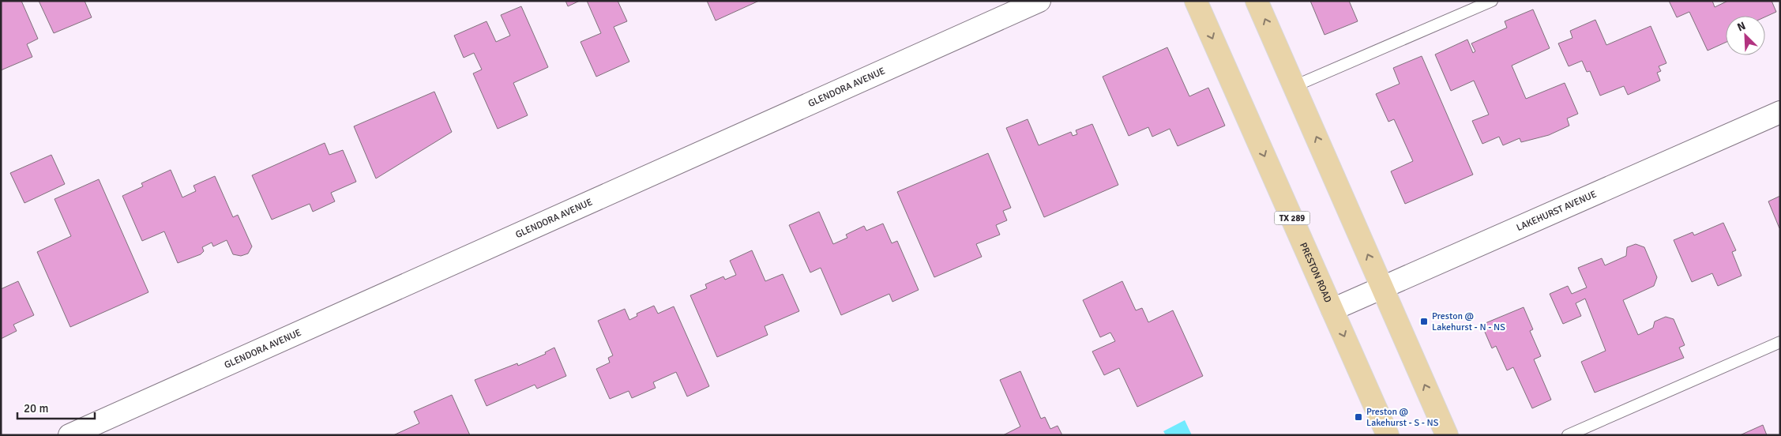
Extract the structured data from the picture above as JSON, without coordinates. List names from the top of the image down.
{
  "streets": {
    "main road": ["TX 289", "PRESTON ROAD"],
    "street": ["GLENDORA AVENUE", "LAKEHURST AVENUE"]
  },
  "crossings": [
    ["LAKEHURST AVENUE", "PRESTON ROAD"]
  ],
  "places": {
    "transit": ["Preston @ Lakehurst - N - NS", "Preston @ Lakehurst - S - NS"]
  },
  "scale_bar": "20 m",
  "north": "top left"
}
